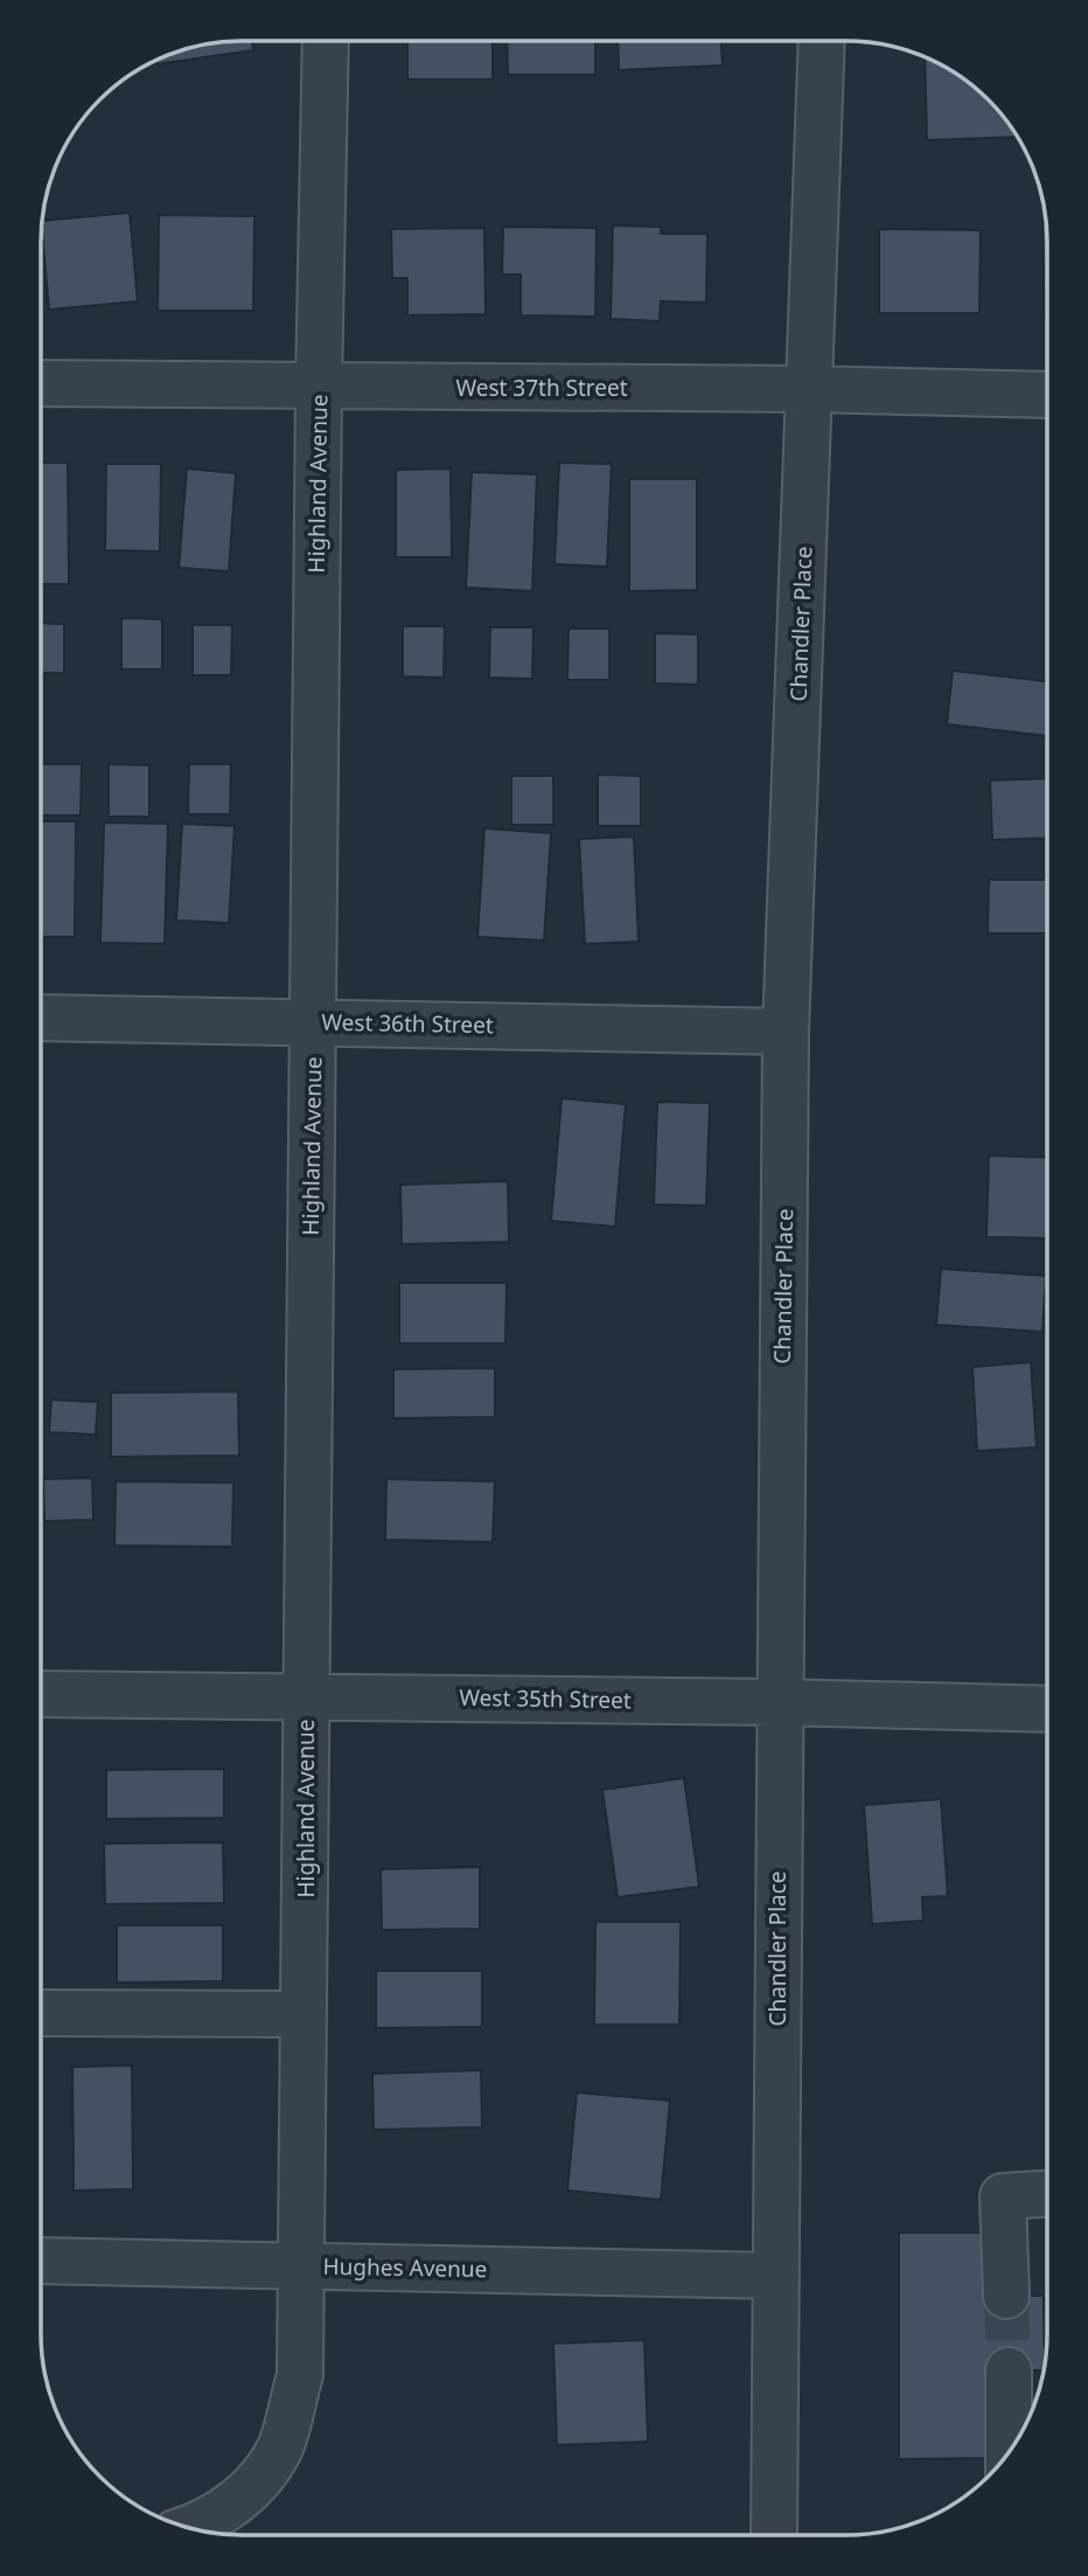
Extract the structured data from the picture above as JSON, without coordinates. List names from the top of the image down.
{
  "streets": {
    "street": [
      "West 37th Street",
      "Highland Avenue",
      "Chandler Place",
      "West 36th Street",
      "West 35th Street",
      "Hughes Avenue"
    ]
  },
  "crossings": [
    ["West 37th Street", "Highland Avenue"],
    ["West 37th Street", "Chandler Place"],
    ["Highland Avenue", "West 36th Street"],
    ["Highland Avenue", "West 35th Street"],
    ["Highland Avenue", "Hughes Avenue"],
    ["Chandler Place", "West 36th Street"],
    ["Chandler Place", "West 35th Street"],
    ["Chandler Place", "Hughes Avenue"]
  ]
}
